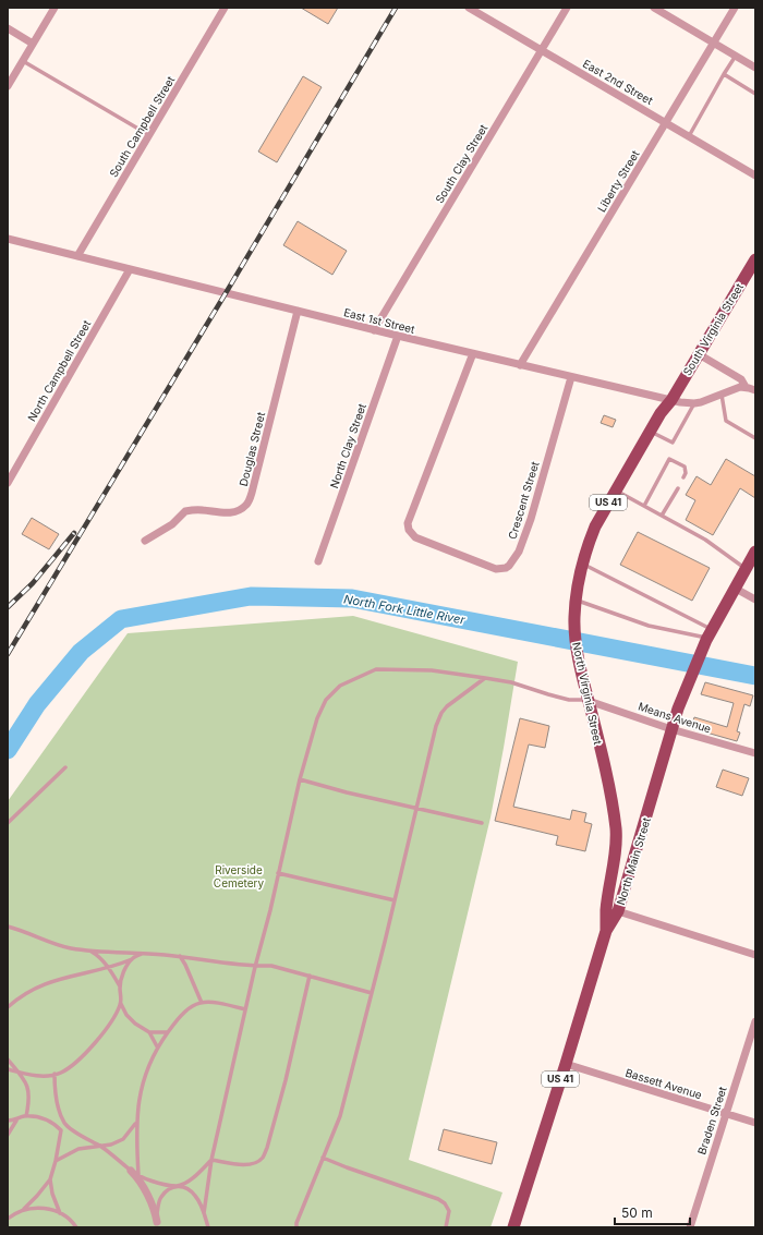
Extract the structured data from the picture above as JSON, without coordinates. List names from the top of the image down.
{
  "streets": {
    "main road": [
      "South Virginia Street",
      "US 41",
      "North Virginia Street",
      "North Main Street"
    ],
    "street": [
      "East 2nd Street",
      "South Campbell Street",
      "South Clay Street",
      "Liberty Street",
      "East 1st Street",
      "North Campbell Street",
      "North Clay Street",
      "Douglas Street",
      "Crescent Street",
      "Means Avenue",
      "Bassett Avenue",
      "Braden Street"
    ]
  },
  "crossings": [
    ["East 2nd Street", "South Clay Street"],
    ["East 2nd Street", "Liberty Street"],
    ["South Campbell Street", "East 1st Street"],
    ["South Clay Street", "East 1st Street"],
    ["Liberty Street", "East 1st Street"],
    ["East 1st Street", "South Virginia Street"],
    ["East 1st Street", "North Campbell Street"],
    ["East 1st Street", "North Clay Street"],
    ["East 1st Street", "Douglas Street"],
    ["East 1st Street", "Crescent Street"],
    ["East 1st Street", "North Virginia Street"],
    ["South Virginia Street", "North Virginia Street"],
    ["North Virginia Street", "Means Avenue"],
    ["North Virginia Street", "North Main Street"],
    ["Means Avenue", "North Main Street"],
    ["North Main Street", "Bassett Avenue"],
    ["Bassett Avenue", "Braden Street"]
  ],
  "water": ["North Fork Little River"],
  "parks": ["Riverside Cemetery"],
  "scale_bar": "50 m"
}
